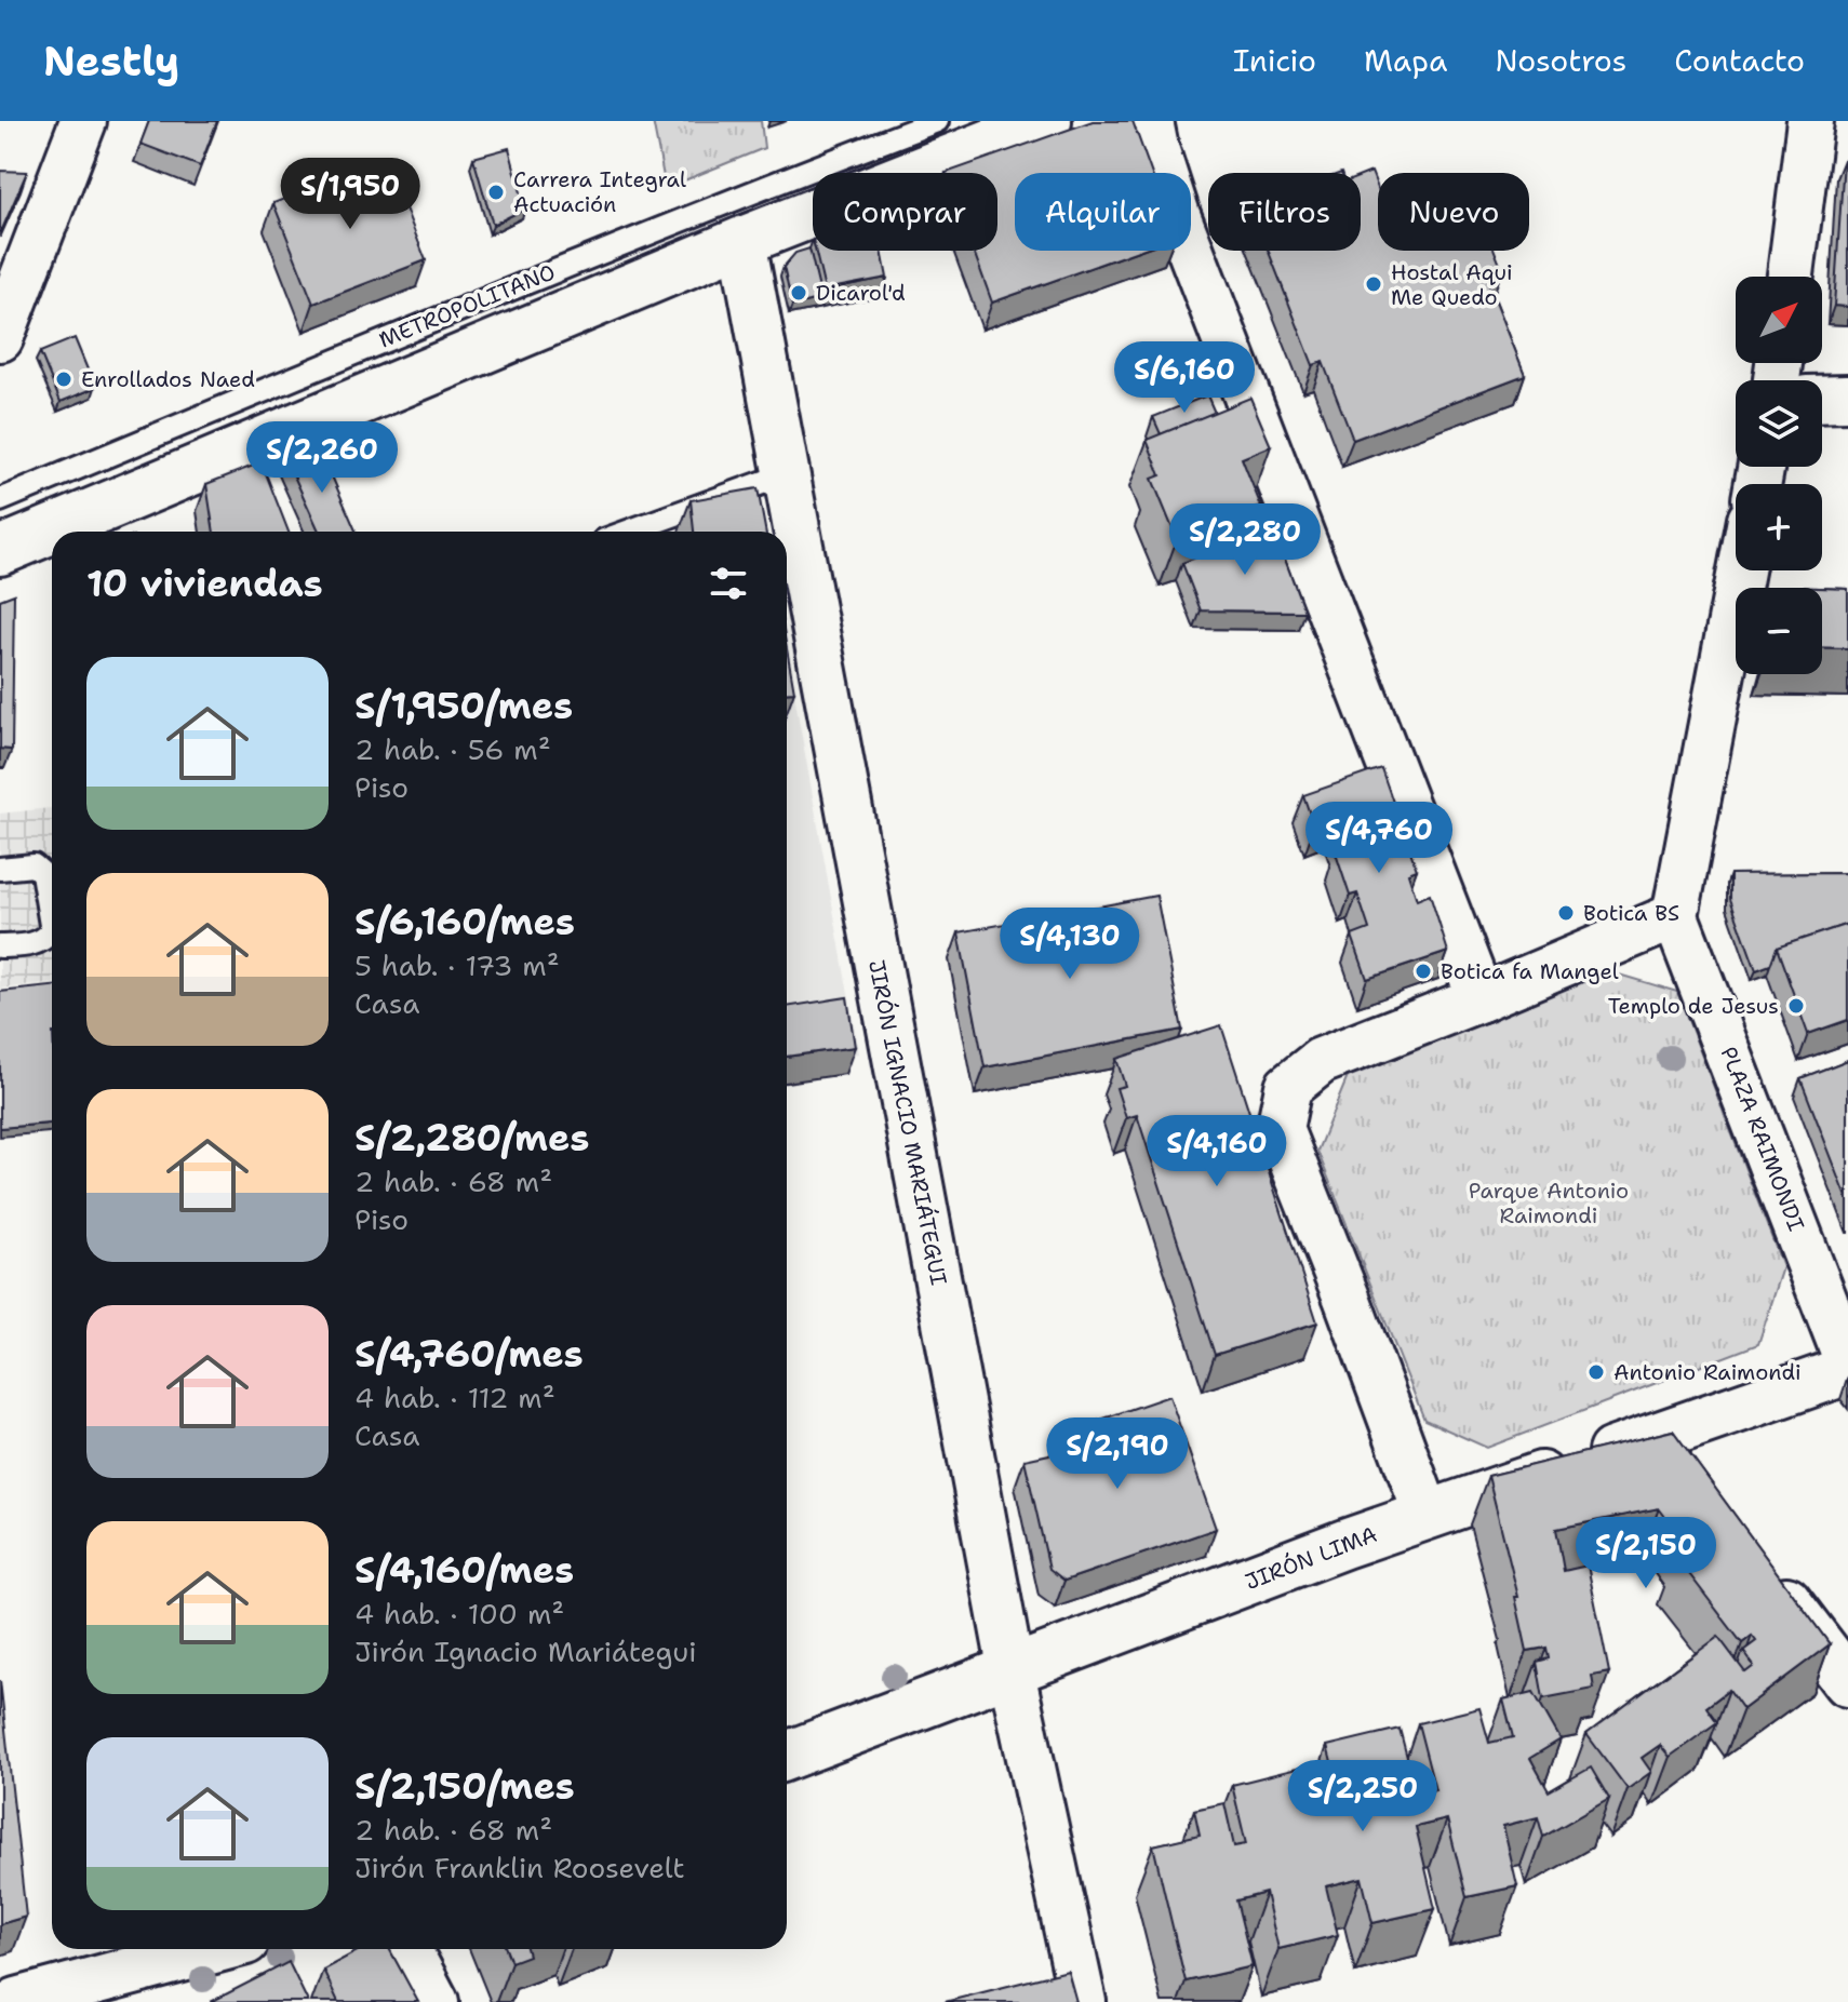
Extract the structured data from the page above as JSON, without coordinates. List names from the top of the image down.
{
  "streets": {
    "street": ["JIRÓN IGNACIO MARIÁTEGUI", "PLAZA RAIMONDI", "JIRÓN LIMA"],
    "lane": ["METROPOLITANO"]
  },
  "crossings": [
    ["JIRÓN IGNACIO MARIÁTEGUI", "JIRÓN LIMA"]
  ],
  "parks": ["Parque Antonio Raimondi"],
  "places": [
    "Carrera Integral Actuación",
    "Hostal Aqui Me Quedo",
    "Dicarol'd",
    "Enrollados Naed",
    "Botica BS",
    "Botica fa Mangel",
    "Templo de Jesus",
    "Antonio Raimondi"
  ],
  "north": "top right",
  "page": {
    "header": "Nestly",
    "nav": [
      "Inicio",
      "Mapa",
      "Nosotros",
      "Contacto"
    ],
    "price": [
      "S/1,950",
      "S/6,160",
      "S/2,260",
      "S/2,280",
      "S/4,760",
      "S/4,130",
      "S/4,160",
      "S/2,190",
      "S/2,150",
      "S/2,250"
    ],
    "chip": [
      "Comprar",
      "Alquilar",
      "Filtros",
      "Nuevo"
    ],
    "map_buttons": ["+", "−"],
    "heading": "10 viviendas",
    "list": [
      {
        "name": "S/1,950/mes",
        "note": "2 hab. · 56 m² · Piso"
      },
      {
        "name": "S/6,160/mes",
        "note": "5 hab. · 173 m² · Casa"
      },
      {
        "name": "S/2,280/mes",
        "note": "2 hab. · 68 m² · Piso"
      },
      {
        "name": "S/4,760/mes",
        "note": "4 hab. · 112 m² · Casa"
      },
      {
        "name": "S/4,160/mes",
        "note": "4 hab. · 100 m² · Jirón Ignacio Mariátegui"
      },
      {
        "name": "S/2,150/mes",
        "note": "2 hab. · 68 m² · Jirón Franklin Roosevelt"
      }
    ]
  }
}
